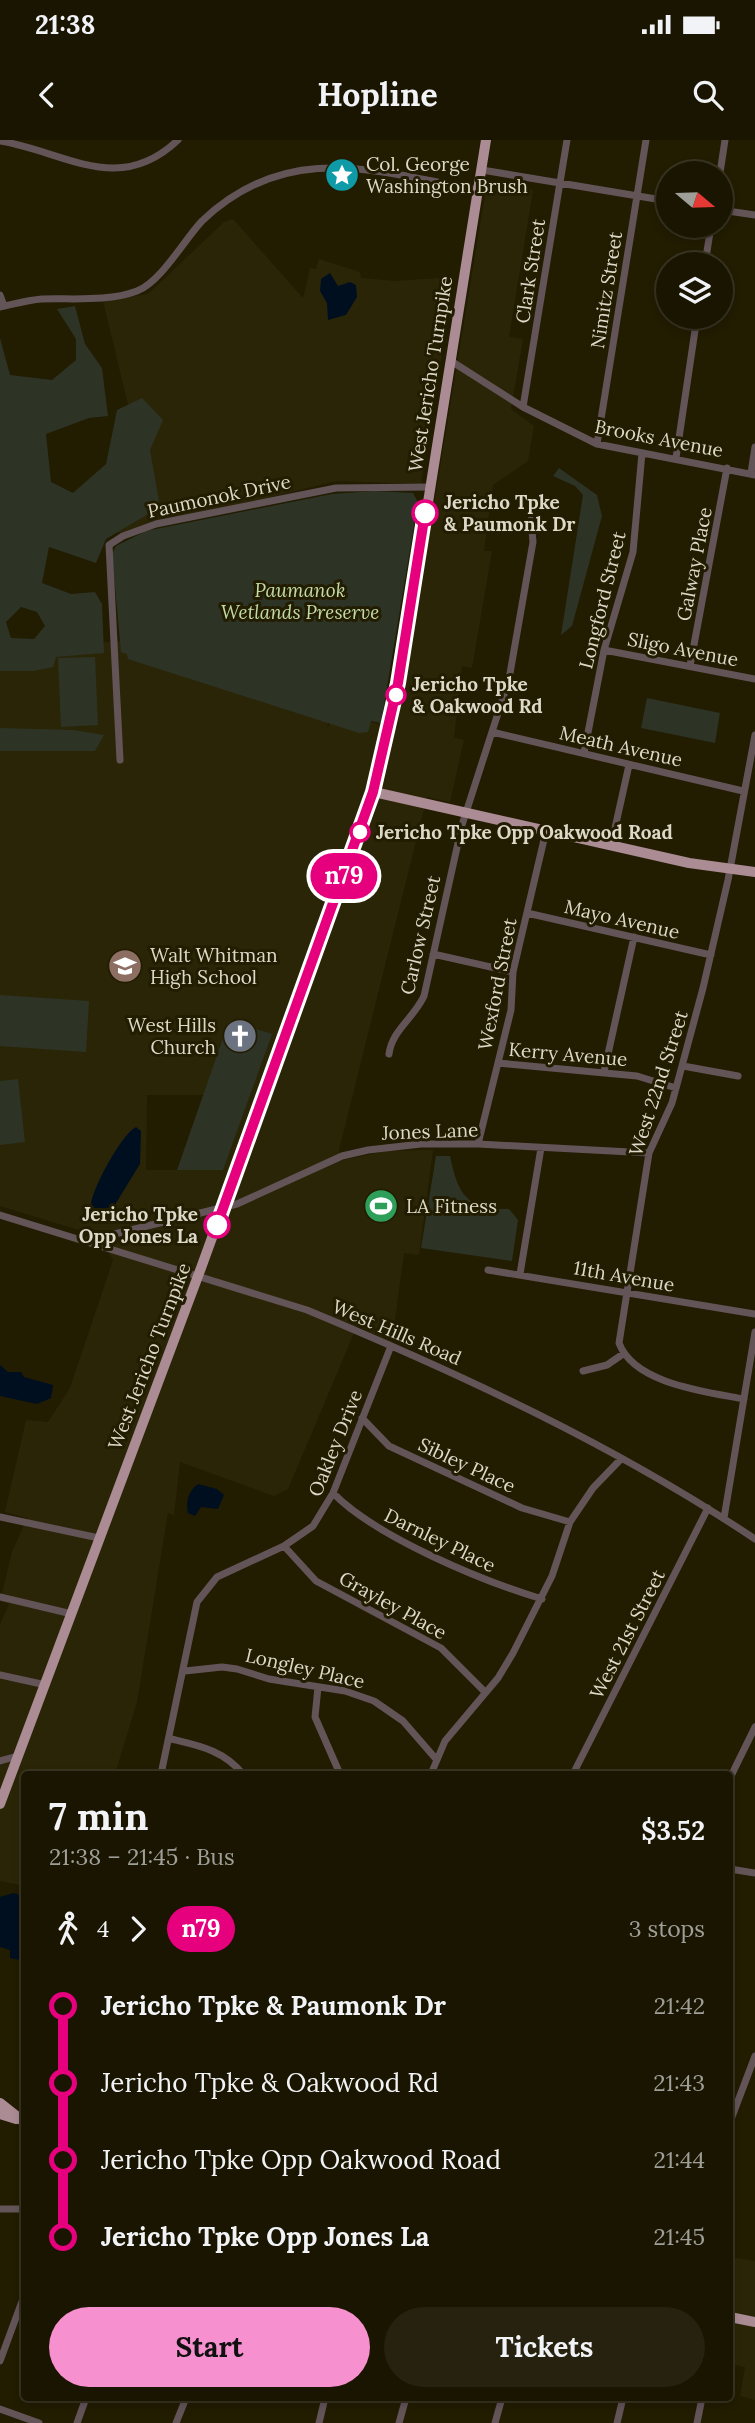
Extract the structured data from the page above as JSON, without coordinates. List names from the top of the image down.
{
  "streets": {
    "main road": ["West Jericho Turnpike"],
    "street": [
      "Clark Street",
      "Nimitz Street",
      "Brooks Avenue",
      "Paumonok Drive",
      "Galway Place",
      "Longford Street",
      "Sligo Avenue",
      "Meath Avenue",
      "Mayo Avenue",
      "Carlow Street",
      "Wexford Street",
      "Kerry Avenue",
      "West 22nd Street",
      "Jones Lane",
      "11th Avenue",
      "West Hills Road",
      "Oakley Drive",
      "Sibley Place",
      "Darnley Place",
      "Grayley Place",
      "West 21st Street",
      "Longley Place"
    ]
  },
  "crossings": [
    ["Clark Street", "Brooks Avenue"],
    ["Nimitz Street", "Brooks Avenue"],
    ["West Jericho Turnpike", "Brooks Avenue"],
    ["West Jericho Turnpike", "Paumonok Drive"],
    ["West Jericho Turnpike", "Jones Lane"],
    ["West Jericho Turnpike", "West Hills Road"],
    ["Brooks Avenue", "Galway Place"],
    ["Brooks Avenue", "Longford Street"],
    ["Galway Place", "Sligo Avenue"],
    ["Longford Street", "Sligo Avenue"],
    ["Longford Street", "Meath Avenue"],
    ["Meath Avenue", "Carlow Street"],
    ["Meath Avenue", "West 22nd Street"],
    ["Mayo Avenue", "Wexford Street"],
    ["Mayo Avenue", "West 22nd Street"],
    ["Wexford Street", "Kerry Avenue"],
    ["Wexford Street", "Jones Lane"],
    ["Kerry Avenue", "West 22nd Street"],
    ["West 22nd Street", "Jones Lane"],
    ["West 22nd Street", "11th Avenue"],
    ["Jones Lane", "West Hills Road"],
    ["West Hills Road", "Oakley Drive"],
    ["West Hills Road", "West 21st Street"],
    ["Oakley Drive", "Sibley Place"],
    ["Oakley Drive", "Darnley Place"],
    ["Oakley Drive", "Grayley Place"],
    ["Oakley Drive", "Longley Place"]
  ],
  "parks": ["Paumanok Wetlands Preserve"],
  "places": {
    "place": ["Col. George Washington Brush"],
    "other": [
      "Jericho Tpke & Paumonk Dr",
      "Jericho Tpke & Oakwood Rd",
      "Jericho Tpke Opp Oakwood Road",
      "Jericho Tpke Opp Jones La"
    ],
    "school or university": ["Walt Whitman High School"],
    "church": ["West Hills Church"],
    "sports": ["LA Fitness"]
  },
  "lines": ["bus line n79"],
  "north": "right",
  "page": {
    "status": "21:38",
    "header": "Hopline",
    "on_map": "n79",
    "heading": ["7 min", "21:38 – 21:45 · Bus", "$3.52"],
    "legs": ["4", "n79", "3 stops"],
    "list": [
      {
        "name": "Jericho Tpke & Paumonk Dr",
        "value": "21:42"
      },
      {
        "name": "Jericho Tpke & Oakwood Rd",
        "value": "21:43"
      },
      {
        "name": "Jericho Tpke Opp Oakwood Road",
        "value": "21:44"
      },
      {
        "name": "Jericho Tpke Opp Jones La",
        "value": "21:45"
      }
    ],
    "buttons": ["Start", "Tickets"]
  }
}
